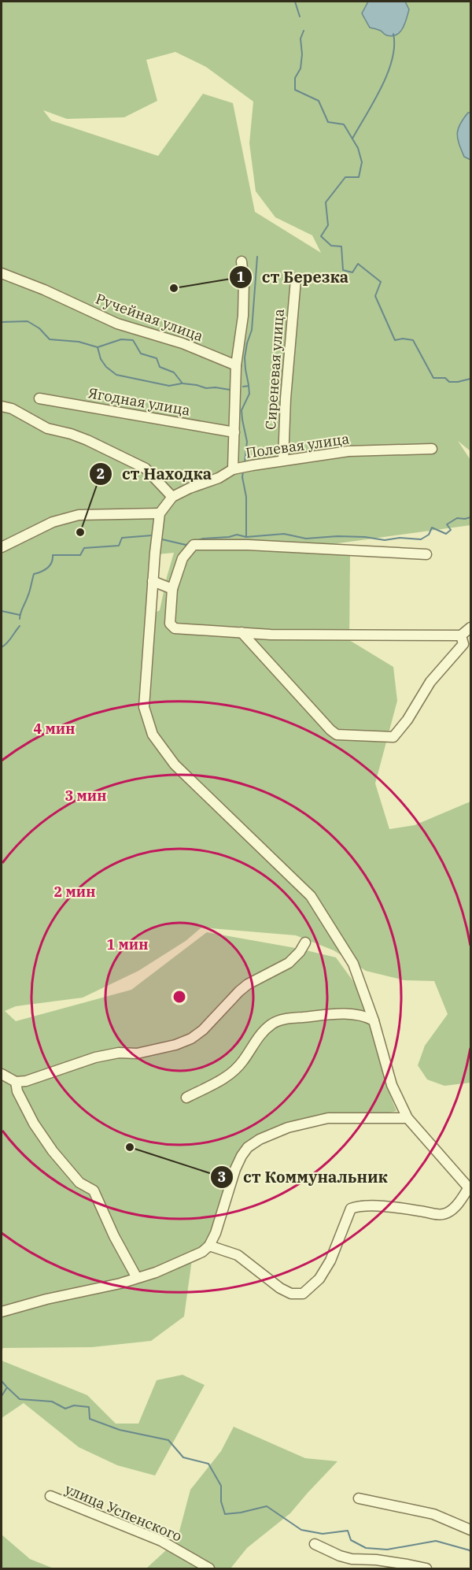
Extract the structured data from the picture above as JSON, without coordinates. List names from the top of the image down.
{
  "streets": {
    "street": [
      "Ручейная улица",
      "Сиреневая улица",
      "Ягодная улица",
      "Полевая улица",
      "улица Успенского"
    ]
  },
  "crossings": [
    ["Сиреневая улица", "Полевая улица"]
  ],
  "places": ["ст Березка", "ст Находка", "ст Коммунальник"],
  "rings": [
    "4 мин",
    "3 мин",
    "2 мин",
    "1 мин"
  ]
}
